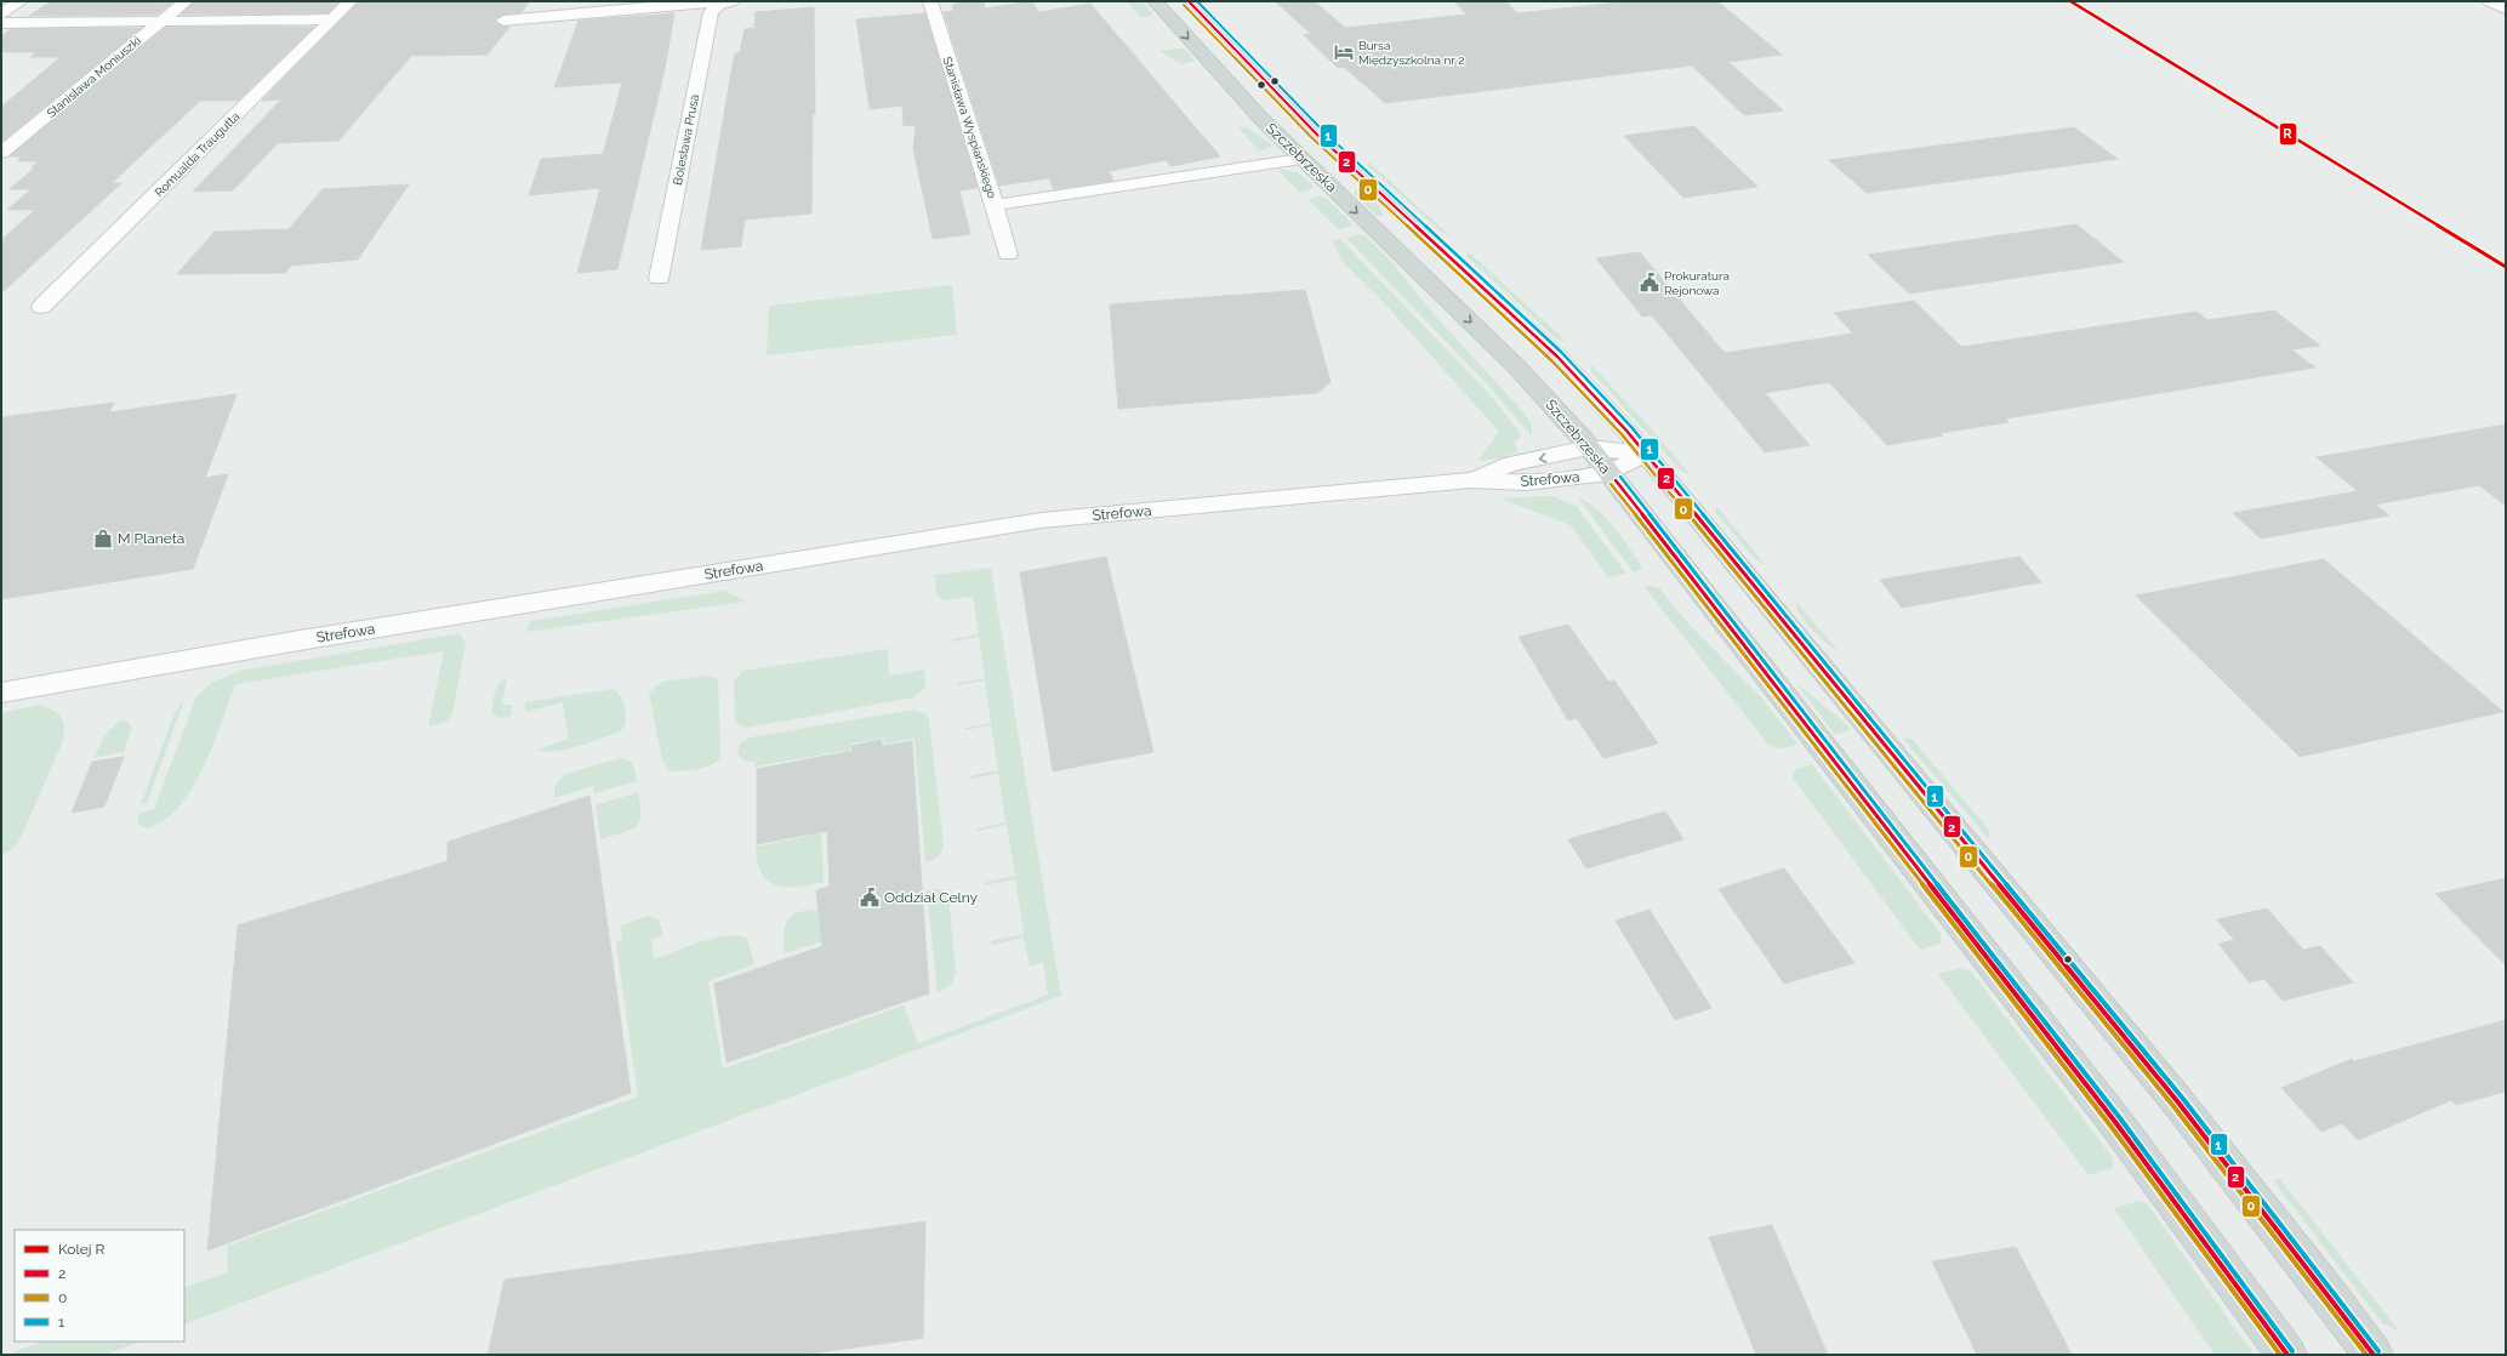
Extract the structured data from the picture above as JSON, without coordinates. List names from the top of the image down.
{
  "streets": {
    "main road": ["Szczebrzeska"],
    "street": [
      "Stanisława Moniuszki",
      "Stanisława Wyspiańskiego",
      "Bolesława Prusa",
      "Romualda Traugutta",
      "Strefowa"
    ]
  },
  "crossings": [
    ["Szczebrzeska", "Strefowa"]
  ],
  "places": {
    "hotel": ["Bursa Międzyszkolna nr 2"],
    "public building": ["Prokuratura Rejonowa", "Oddział Celny"],
    "shop": ["M Planeta"]
  },
  "lines": [
    "rail line R",
    "transit line 2",
    "transit line 1",
    "transit line 0"
  ],
  "legend": [
    "Kolej R",
    "2",
    "0",
    "1"
  ]
}
